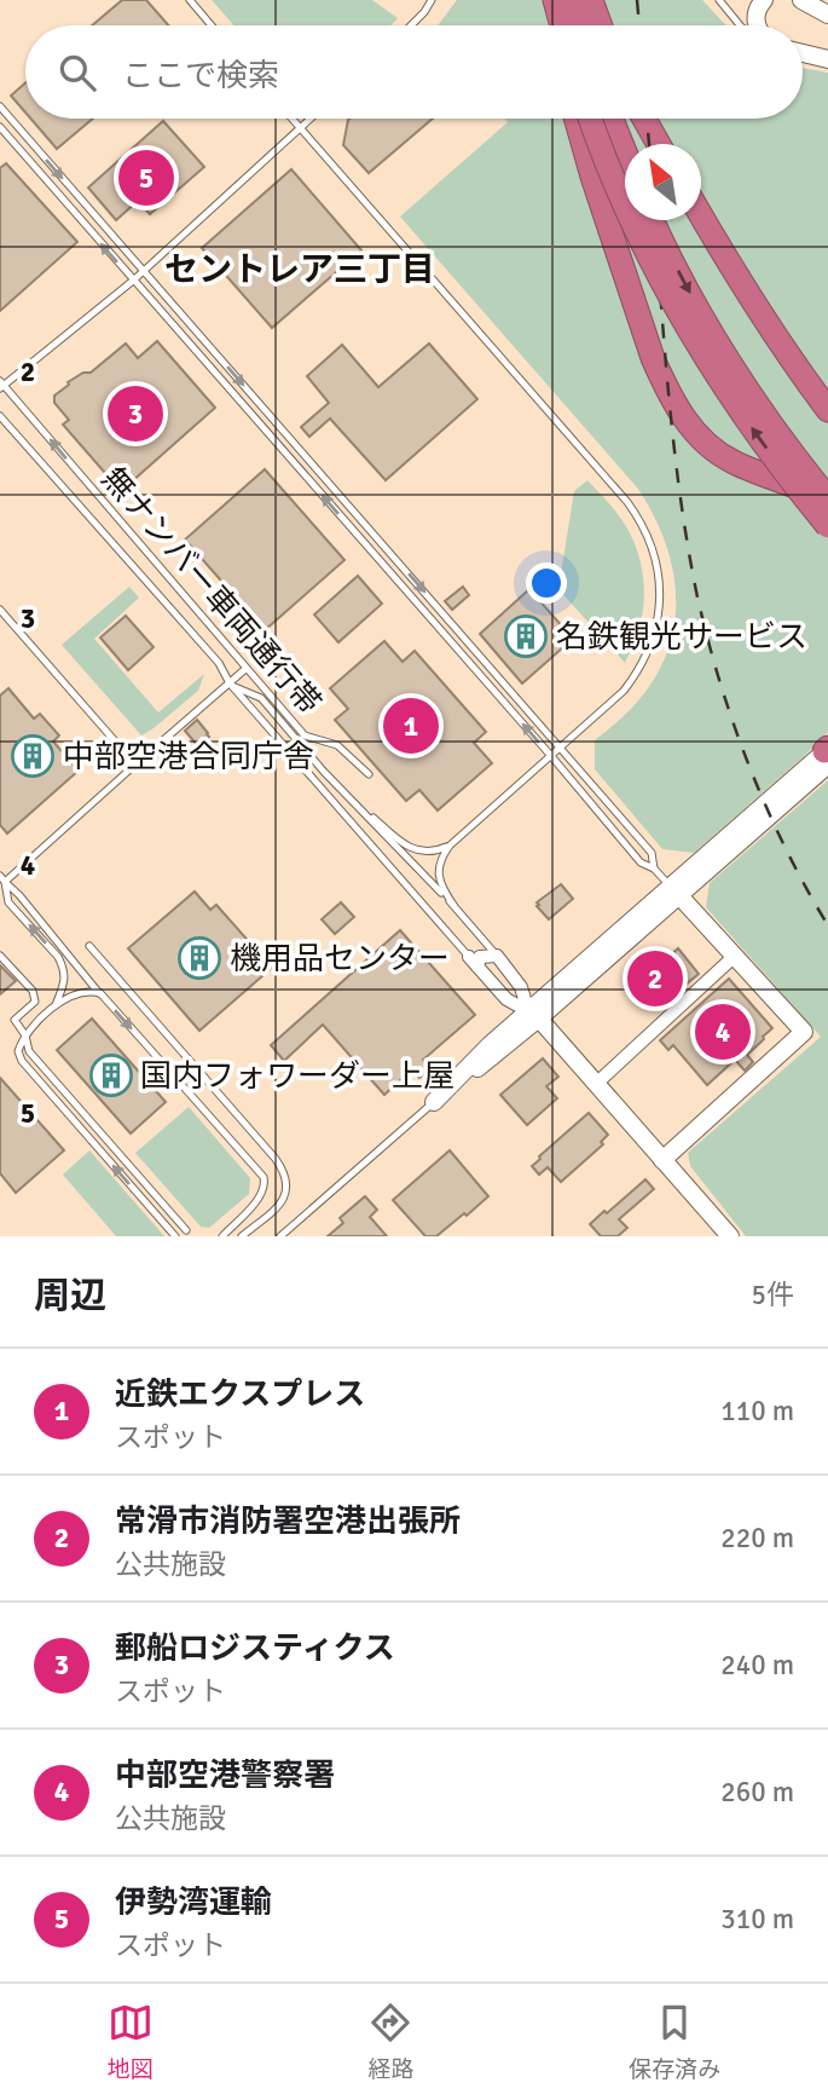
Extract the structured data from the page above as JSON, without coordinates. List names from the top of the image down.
{
  "streets": {
    "lane": ["無ナンバー車両通行帯"]
  },
  "districts": ["セントレア三丁目"],
  "places": {
    "building": [
      "名鉄観光サービス",
      "中部空港合同庁舎",
      "機用品センター",
      "国内フォワーダー上屋"
    ]
  },
  "north": "top left",
  "page": {
    "search": "ここで検索",
    "pins": [
      "5",
      "3",
      "1",
      "2",
      "4"
    ],
    "heading": ["周辺", "5件"],
    "list": [
      {
        "mark": "1",
        "name": "近鉄エクスプレス",
        "note": "スポット",
        "value": "110 m"
      },
      {
        "mark": "2",
        "name": "常滑市消防署空港出張所",
        "note": "公共施設",
        "value": "220 m"
      },
      {
        "mark": "3",
        "name": "郵船ロジスティクス",
        "note": "スポット",
        "value": "240 m"
      },
      {
        "mark": "4",
        "name": "中部空港警察署",
        "note": "公共施設",
        "value": "260 m"
      },
      {
        "mark": "5",
        "name": "伊勢湾運輸",
        "note": "スポット",
        "value": "310 m"
      }
    ],
    "nav": ["地図", "経路", "保存済み"]
  },
  "grid": {
    "rows": [
      "2",
      "3",
      "4",
      "5"
    ]
  }
}
